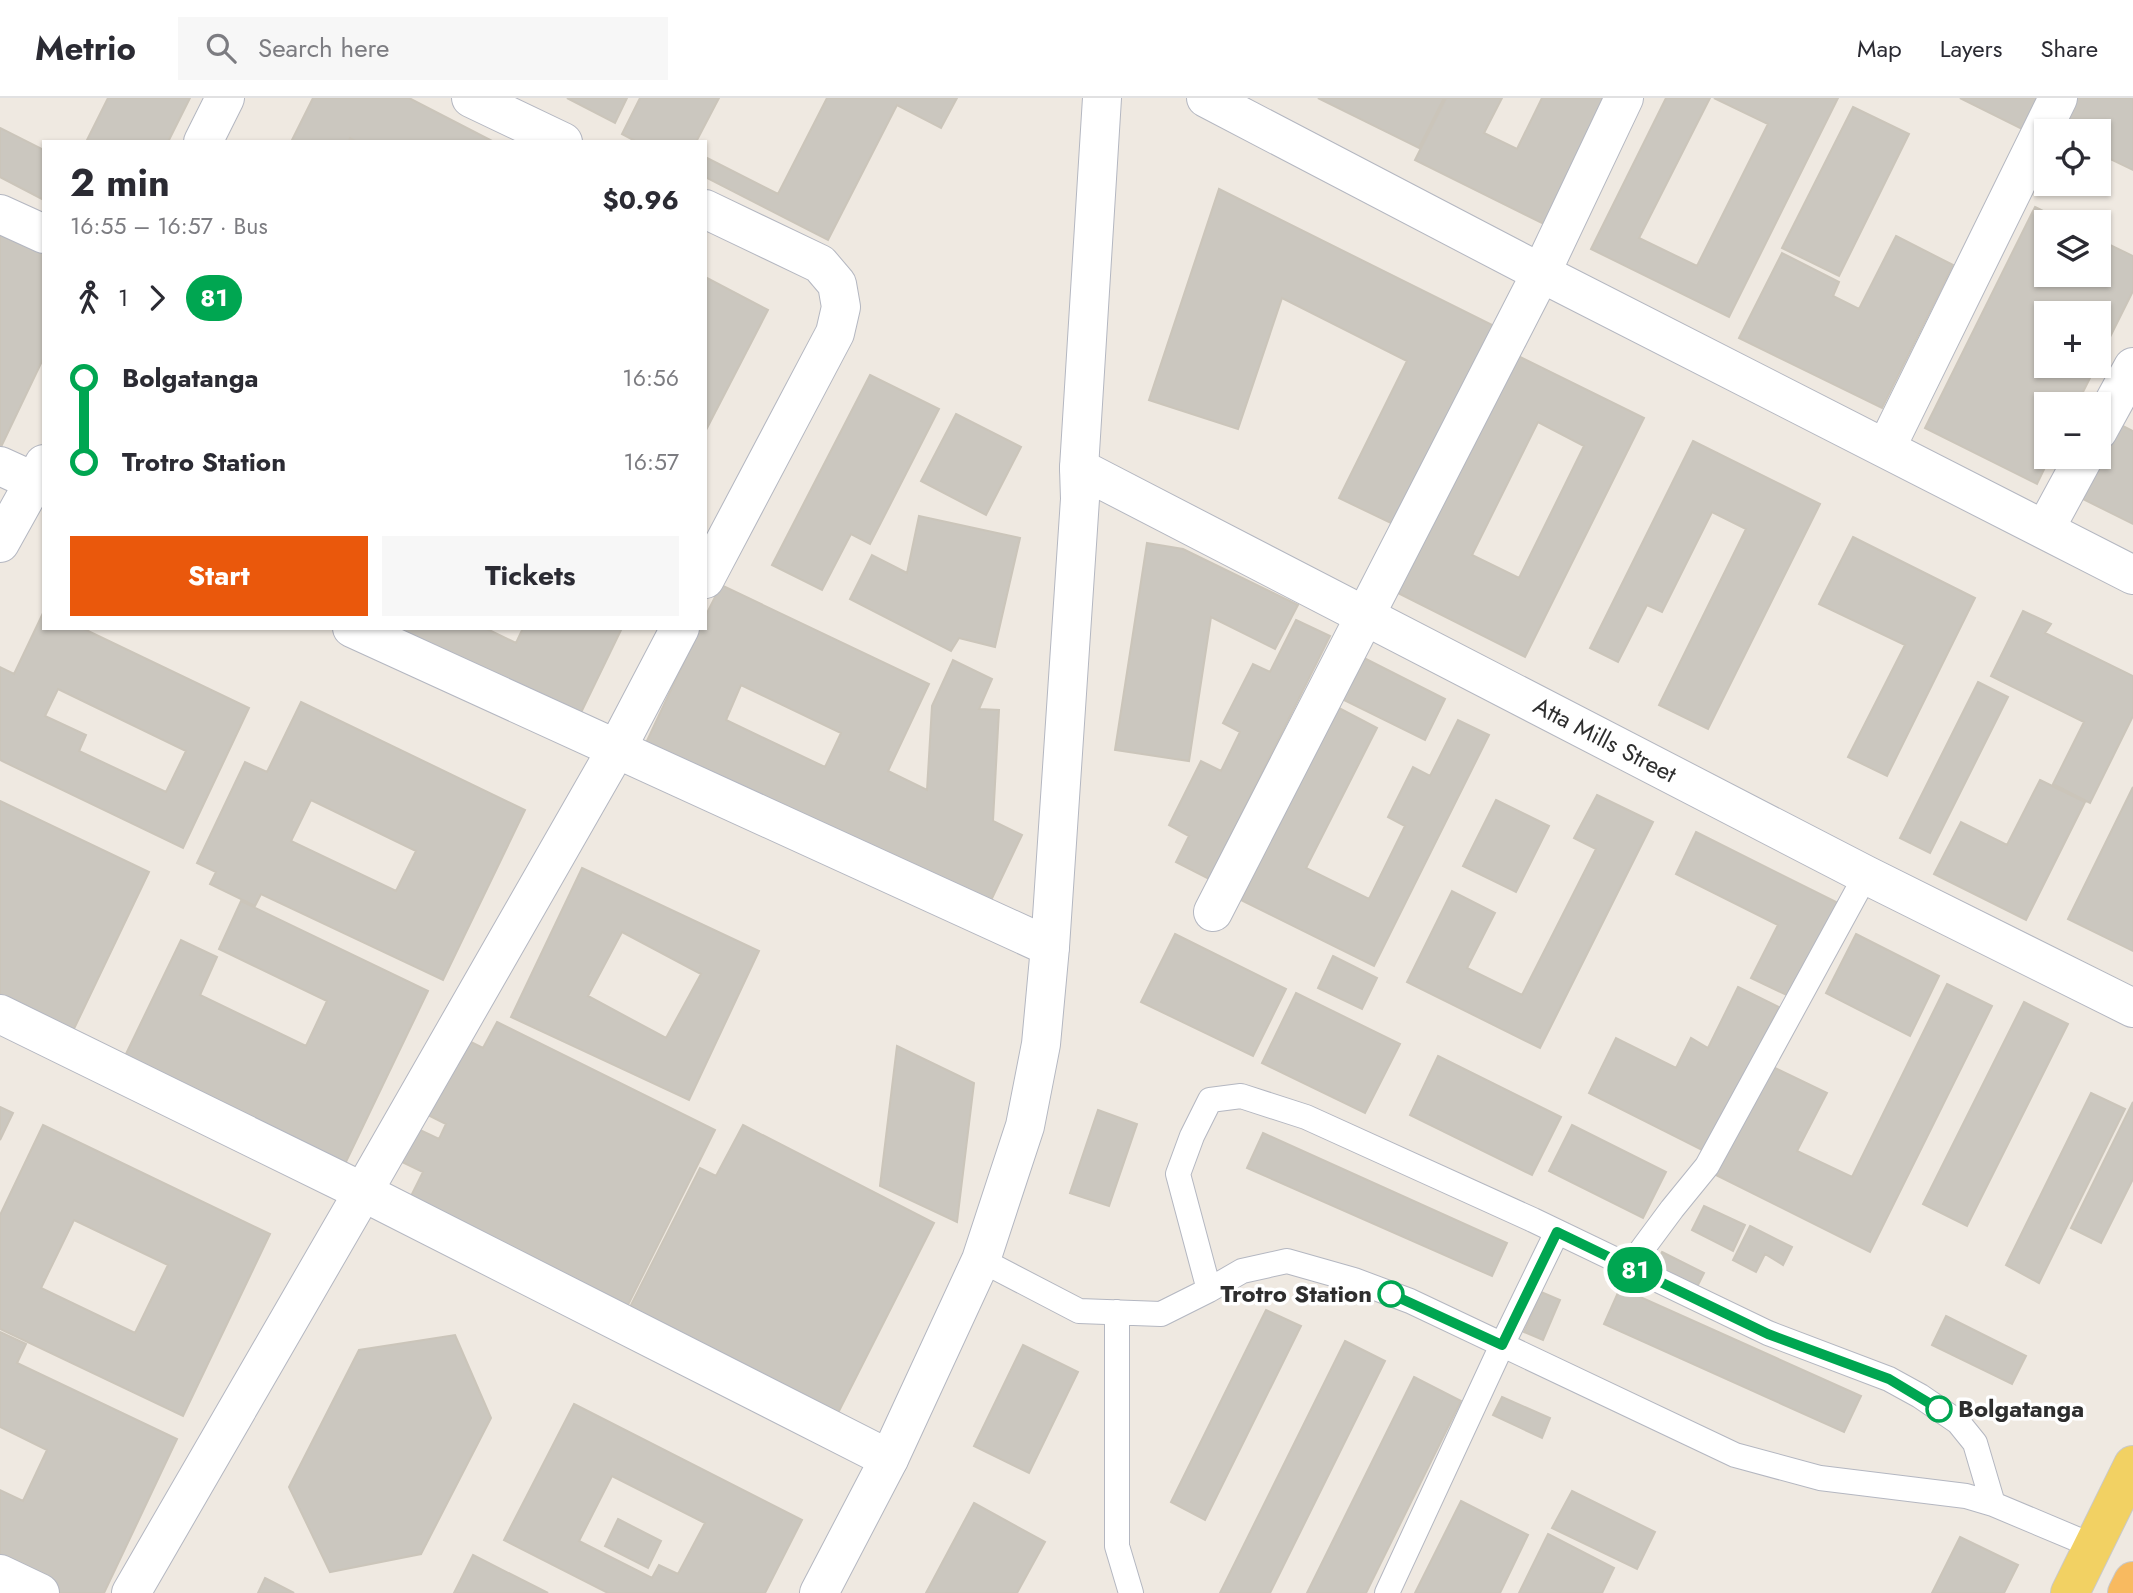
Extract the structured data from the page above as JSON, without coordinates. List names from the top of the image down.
{
  "streets": {
    "street": ["Atta Mills Street"]
  },
  "places": ["Trotro Station", "Bolgatanga"],
  "lines": ["bus line 81"],
  "page": {
    "header": "Metrio",
    "search": "Search here",
    "nav": ["Map", "Layers", "Share"],
    "on_map": "81",
    "map_buttons": ["+", "−"],
    "heading": ["2 min", "16:55 – 16:57 · Bus", "$0.96"],
    "legs": ["1", "81"],
    "list": [
      {
        "name": "Bolgatanga",
        "value": "16:56"
      },
      {
        "name": "Trotro Station",
        "value": "16:57"
      }
    ],
    "buttons": ["Start", "Tickets"]
  }
}
